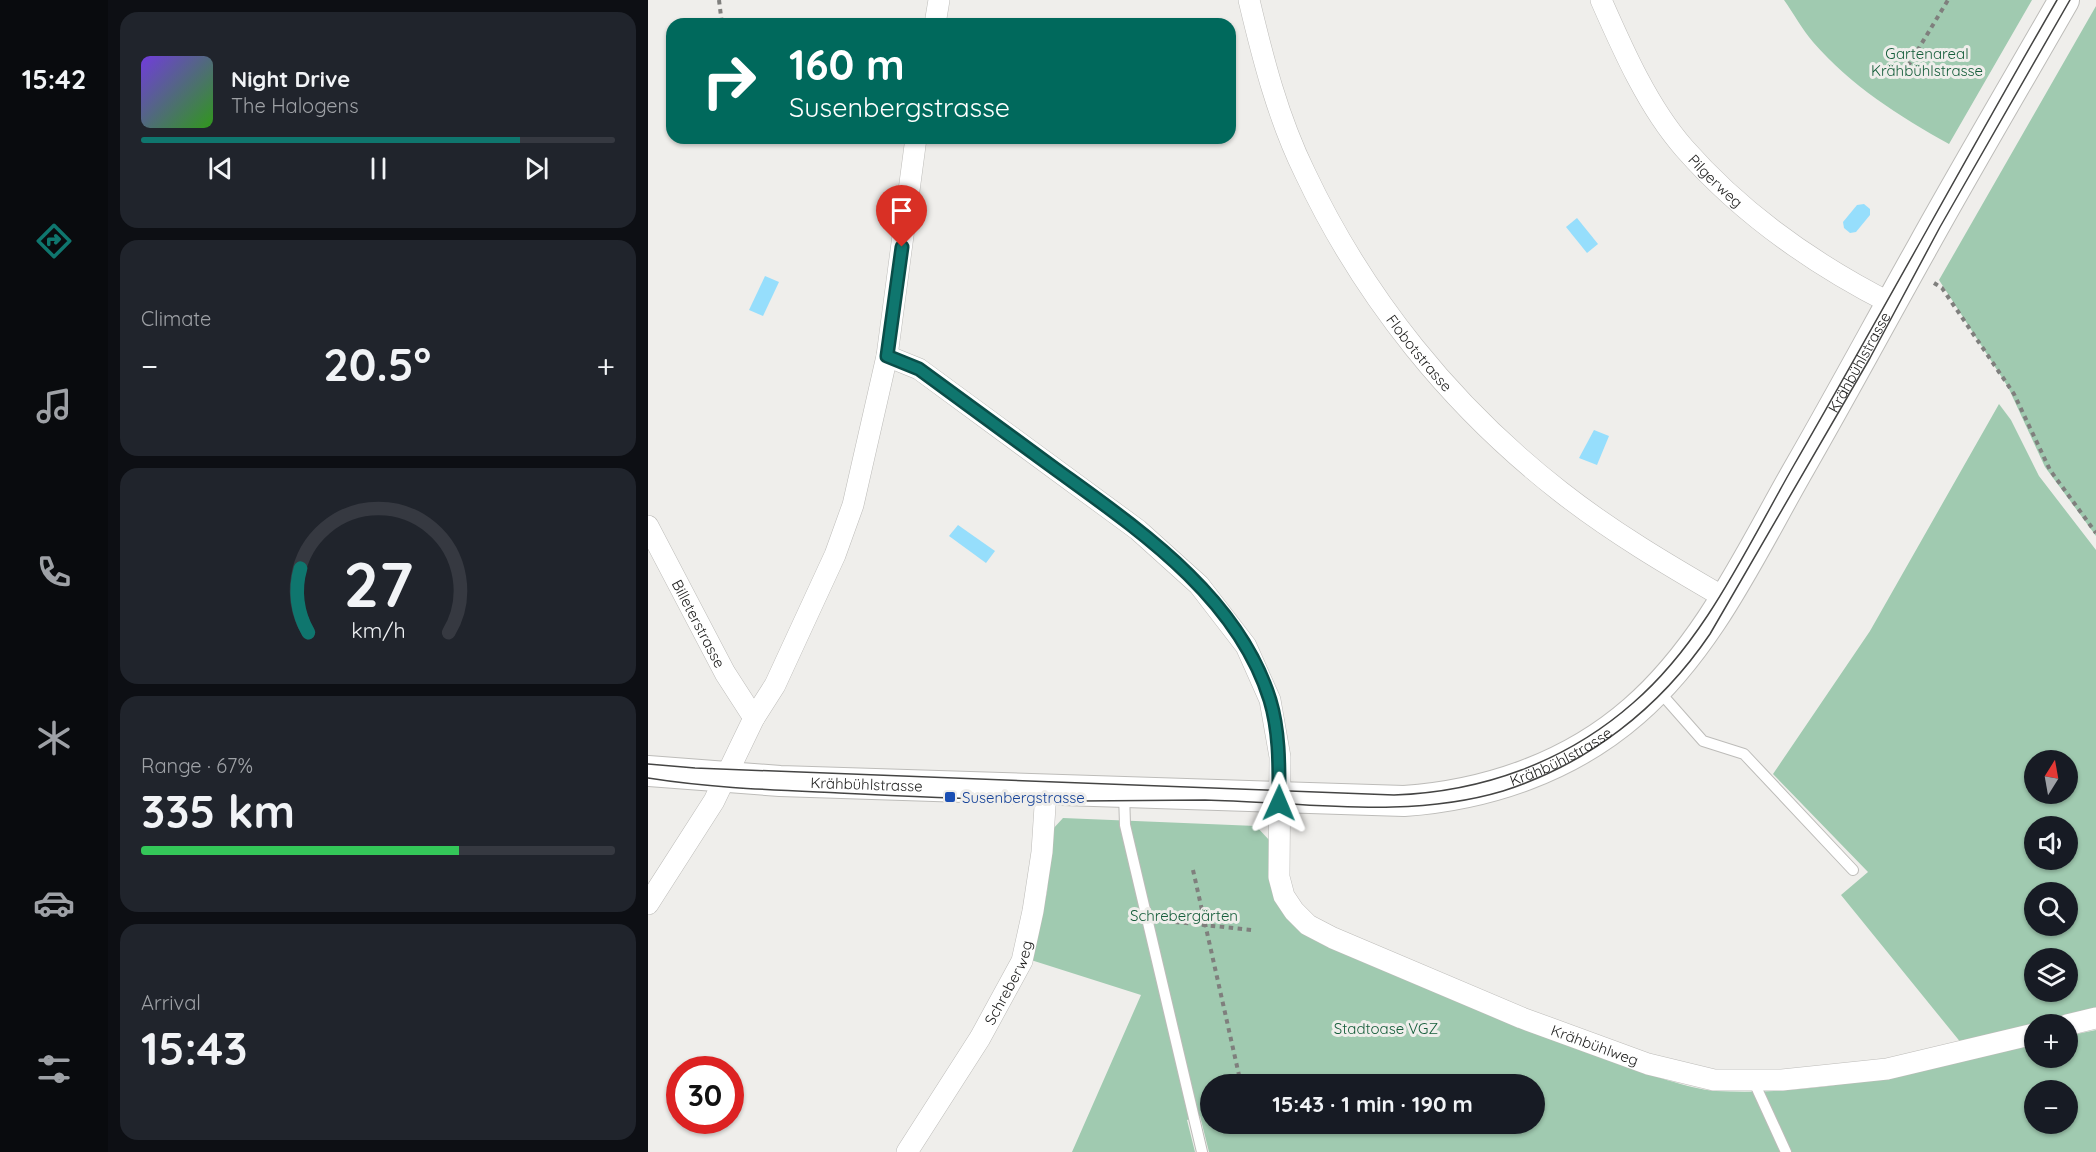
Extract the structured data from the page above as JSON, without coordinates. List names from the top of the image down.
{
  "streets": {
    "street": [
      "Pilgerweg",
      "Flobotstrasse",
      "Krähbühlstrasse",
      "Billeterstrasse",
      "Schreberweg",
      "Krähbühlweg"
    ]
  },
  "crossings": [
    ["Pilgerweg", "Krähbühlstrasse"],
    ["Flobotstrasse", "Krähbühlstrasse"],
    ["Krähbühlstrasse", "Schreberweg"],
    ["Krähbühlstrasse", "Krähbühlweg"]
  ],
  "parks": ["Gartenareal Krähbühlstrasse", "Schrebergärten", "Stadtoase VGZ"],
  "places": {
    "transit": ["Susenbergstrasse"]
  },
  "north": "top",
  "page": {
    "tabs": "15:42",
    "turn": ["160 m", "Susenbergstrasse"],
    "song": ["Night Drive", "The Halogens"],
    "tile": [
      "Climate",
      ["Range · 67%", "335 km"],
      ["Arrival", "15:43"]
    ],
    "heat": ["−", "20.5°", "+"],
    "map_buttons": ["+", "−"],
    "limit": "30",
    "trip": "15:43 · 1 min · 190 m",
    "gauge": ["27", "km/h"]
  }
}
